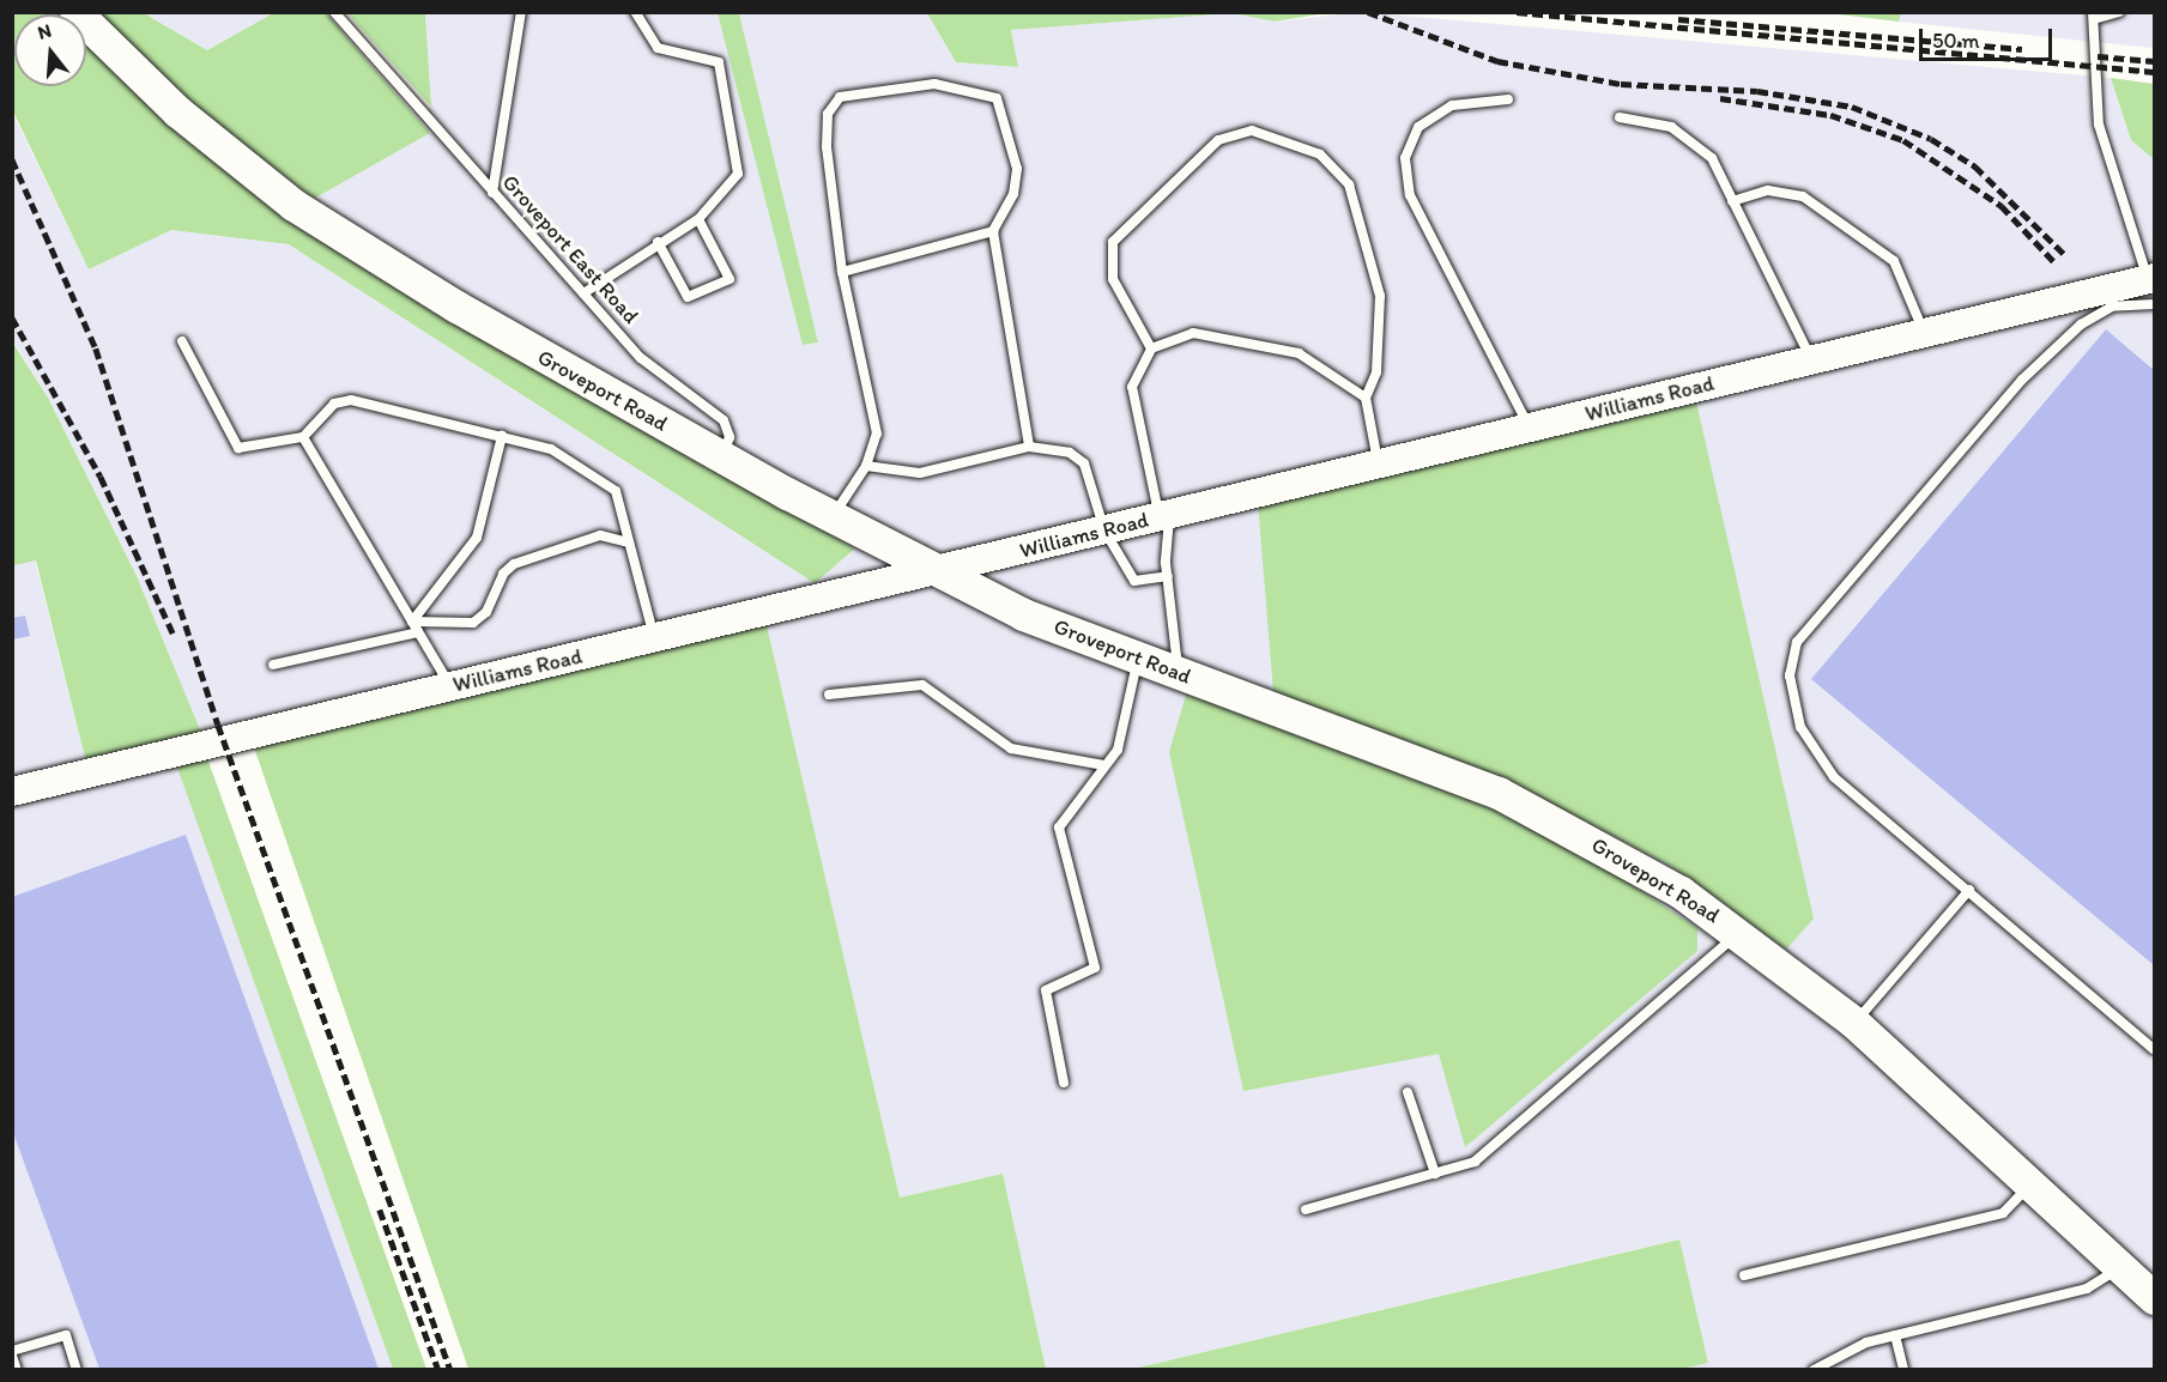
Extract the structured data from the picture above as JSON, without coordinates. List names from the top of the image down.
{
  "streets": {
    "main road": ["Groveport Road", "Williams Road"],
    "lane": ["Groveport East Road"]
  },
  "crossings": [
    ["Groveport East Road", "Groveport Road"],
    ["Groveport Road", "Williams Road"]
  ],
  "scale_bar": "50 m",
  "north": "top"
}
